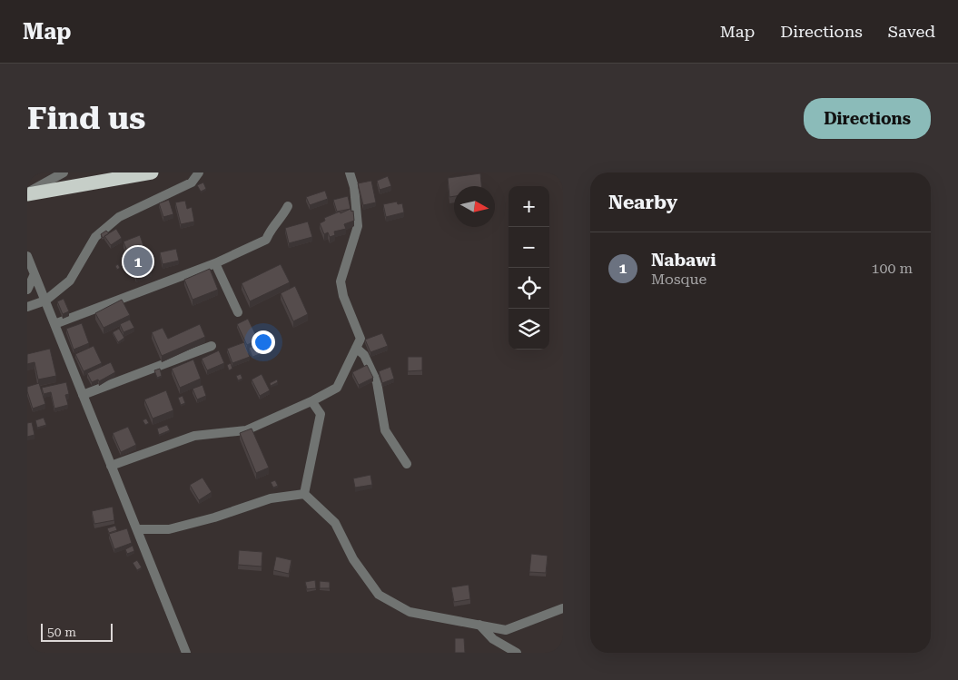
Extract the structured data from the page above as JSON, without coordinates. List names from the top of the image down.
{
  "scale_bar": "50 m",
  "north": "right",
  "page": {
    "header": "Map",
    "nav": ["Map", "Directions", "Saved"],
    "buttons": "Directions",
    "title": "Find us",
    "heading": "Nearby",
    "map_buttons": ["+", "−"],
    "list": [
      {
        "mark": "1",
        "name": "Nabawi",
        "note": "Mosque",
        "value": "100 m"
      }
    ],
    "pins": "1",
    "scale": "50 m"
  }
}
